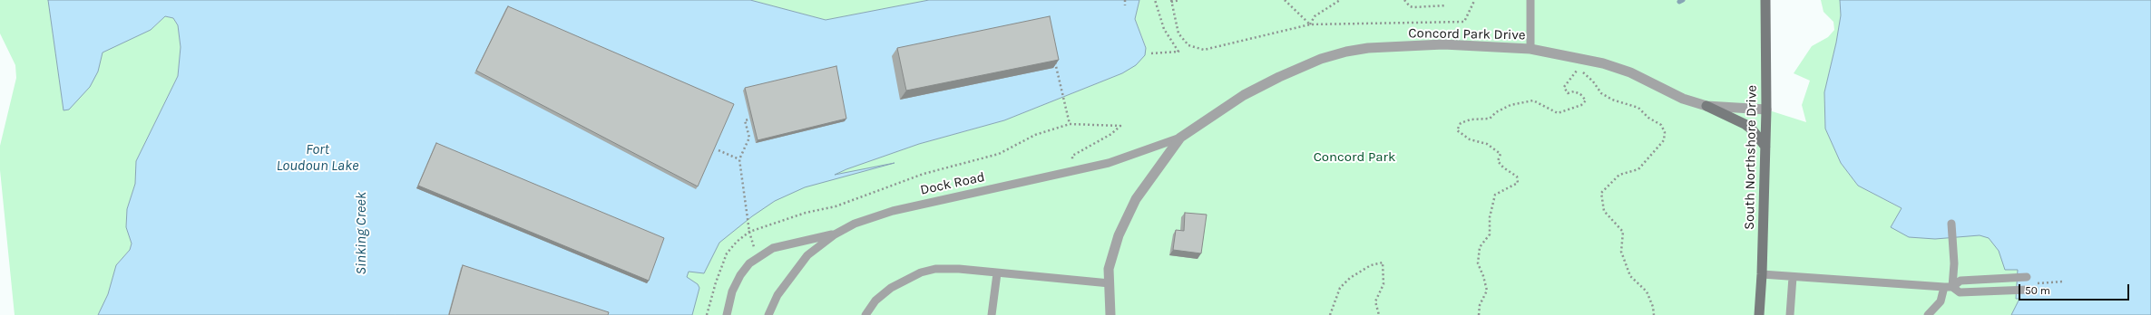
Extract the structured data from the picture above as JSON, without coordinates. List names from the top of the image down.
{
  "streets": {
    "main road": ["South Northshore Drive"],
    "street": ["Concord Park Drive"],
    "lane": ["Dock Road"]
  },
  "crossings": [
    ["Concord Park Drive", "South Northshore Drive"],
    ["Concord Park Drive", "Dock Road"]
  ],
  "water": ["Fort Loudoun Lake", "Sinking Creek"],
  "parks": ["Concord Park"],
  "scale_bar": "50 m"
}
